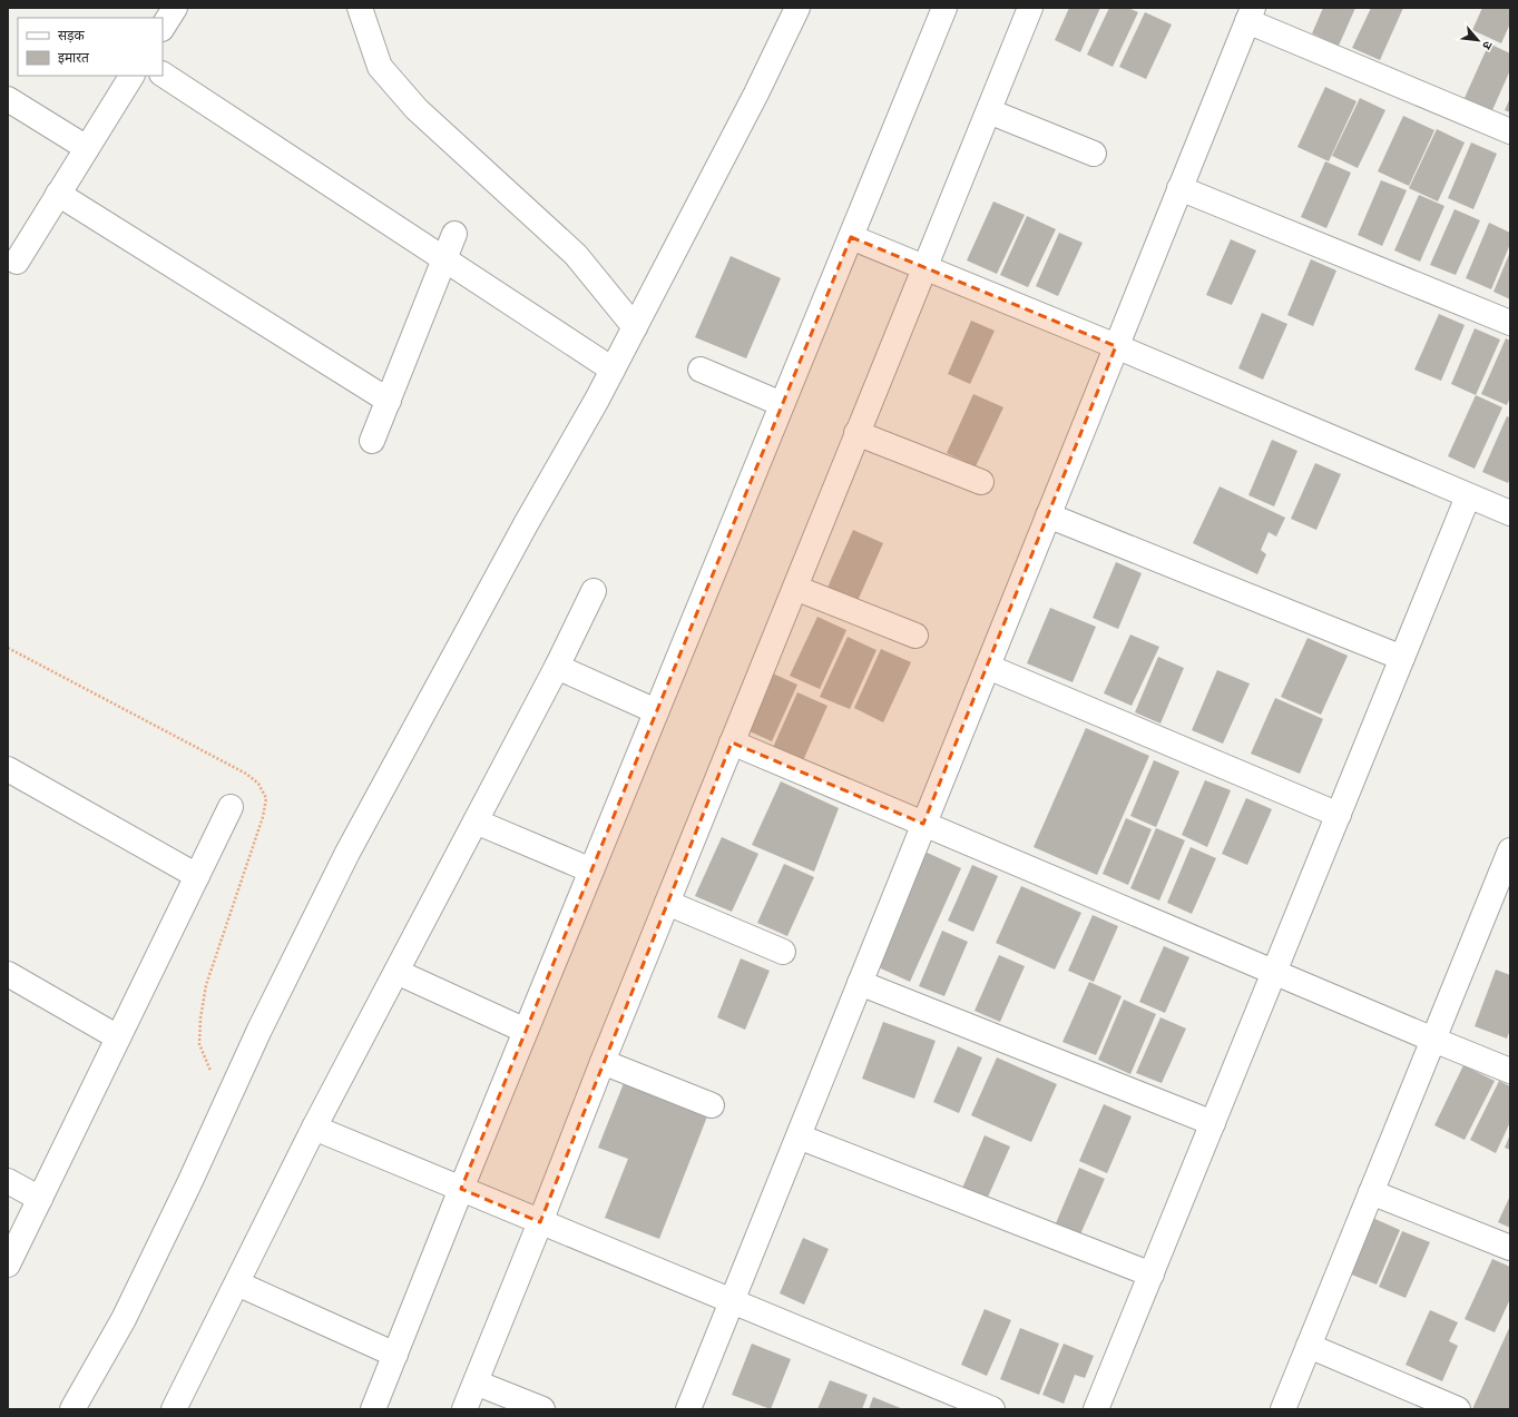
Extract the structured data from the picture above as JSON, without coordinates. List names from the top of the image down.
{
  "legend": ["सड़क", "इमारत"],
  "north": "bottom right"
}
